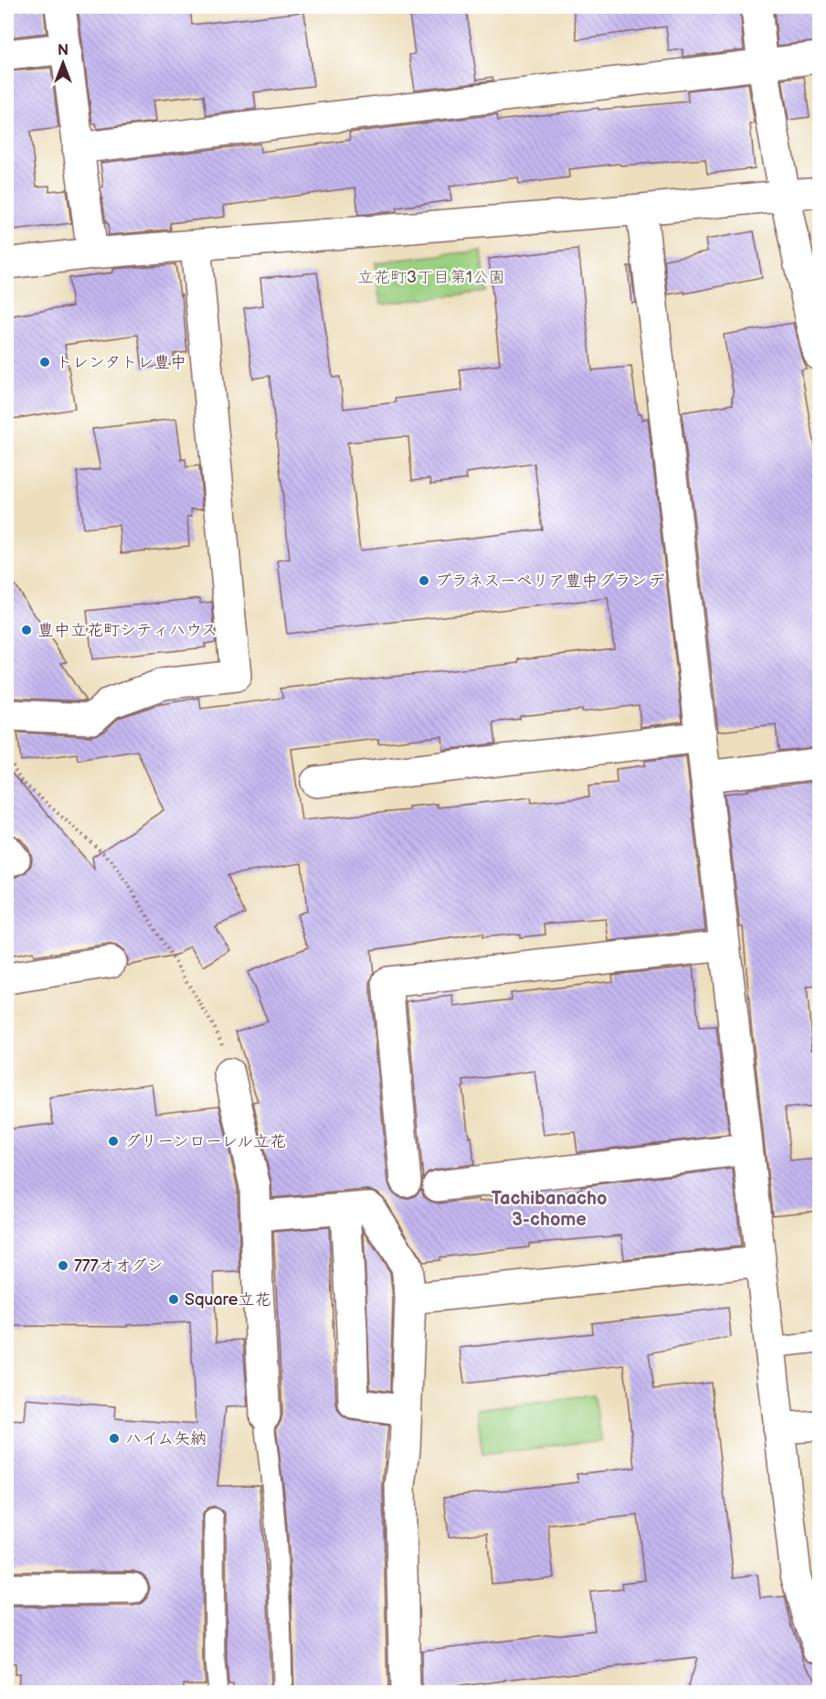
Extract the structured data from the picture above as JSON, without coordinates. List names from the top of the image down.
{
  "districts": ["Tachibanacho 3-chome"],
  "parks": ["立花町3丁目第1公園"],
  "places": [
    "トレンタトレ豊中",
    "プラネスーペリア豊中グランデ",
    "豊中立花町シティハウス",
    "グリーンローレル立花",
    "777オオグシ",
    "Square立花",
    "ハイム矢納"
  ],
  "north": "top"
}
